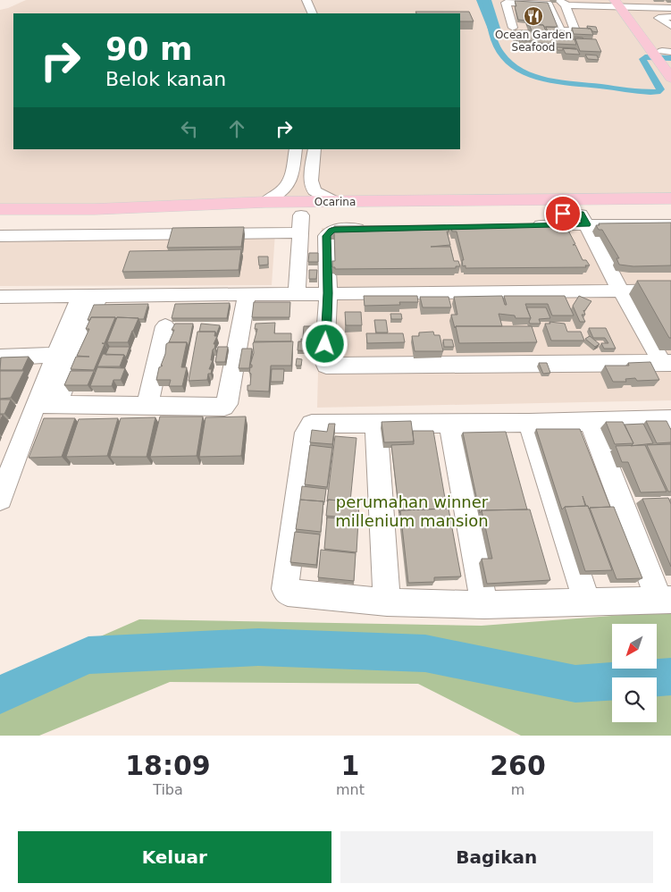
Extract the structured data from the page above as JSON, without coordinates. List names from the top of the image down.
{
  "streets": {
    "main road": ["Ocarina"]
  },
  "parks": ["perumahan winner millenium mansion"],
  "places": {
    "restaurant": ["Ocean Garden Seafood"]
  },
  "north": "bottom left",
  "page": {
    "turn": ["90 m", "Belok kanan"],
    "eta": [
      "18:09",
      "Tiba",
      "1",
      "mnt",
      "260",
      "m"
    ],
    "buttons": ["Keluar", "Bagikan"]
  }
}
